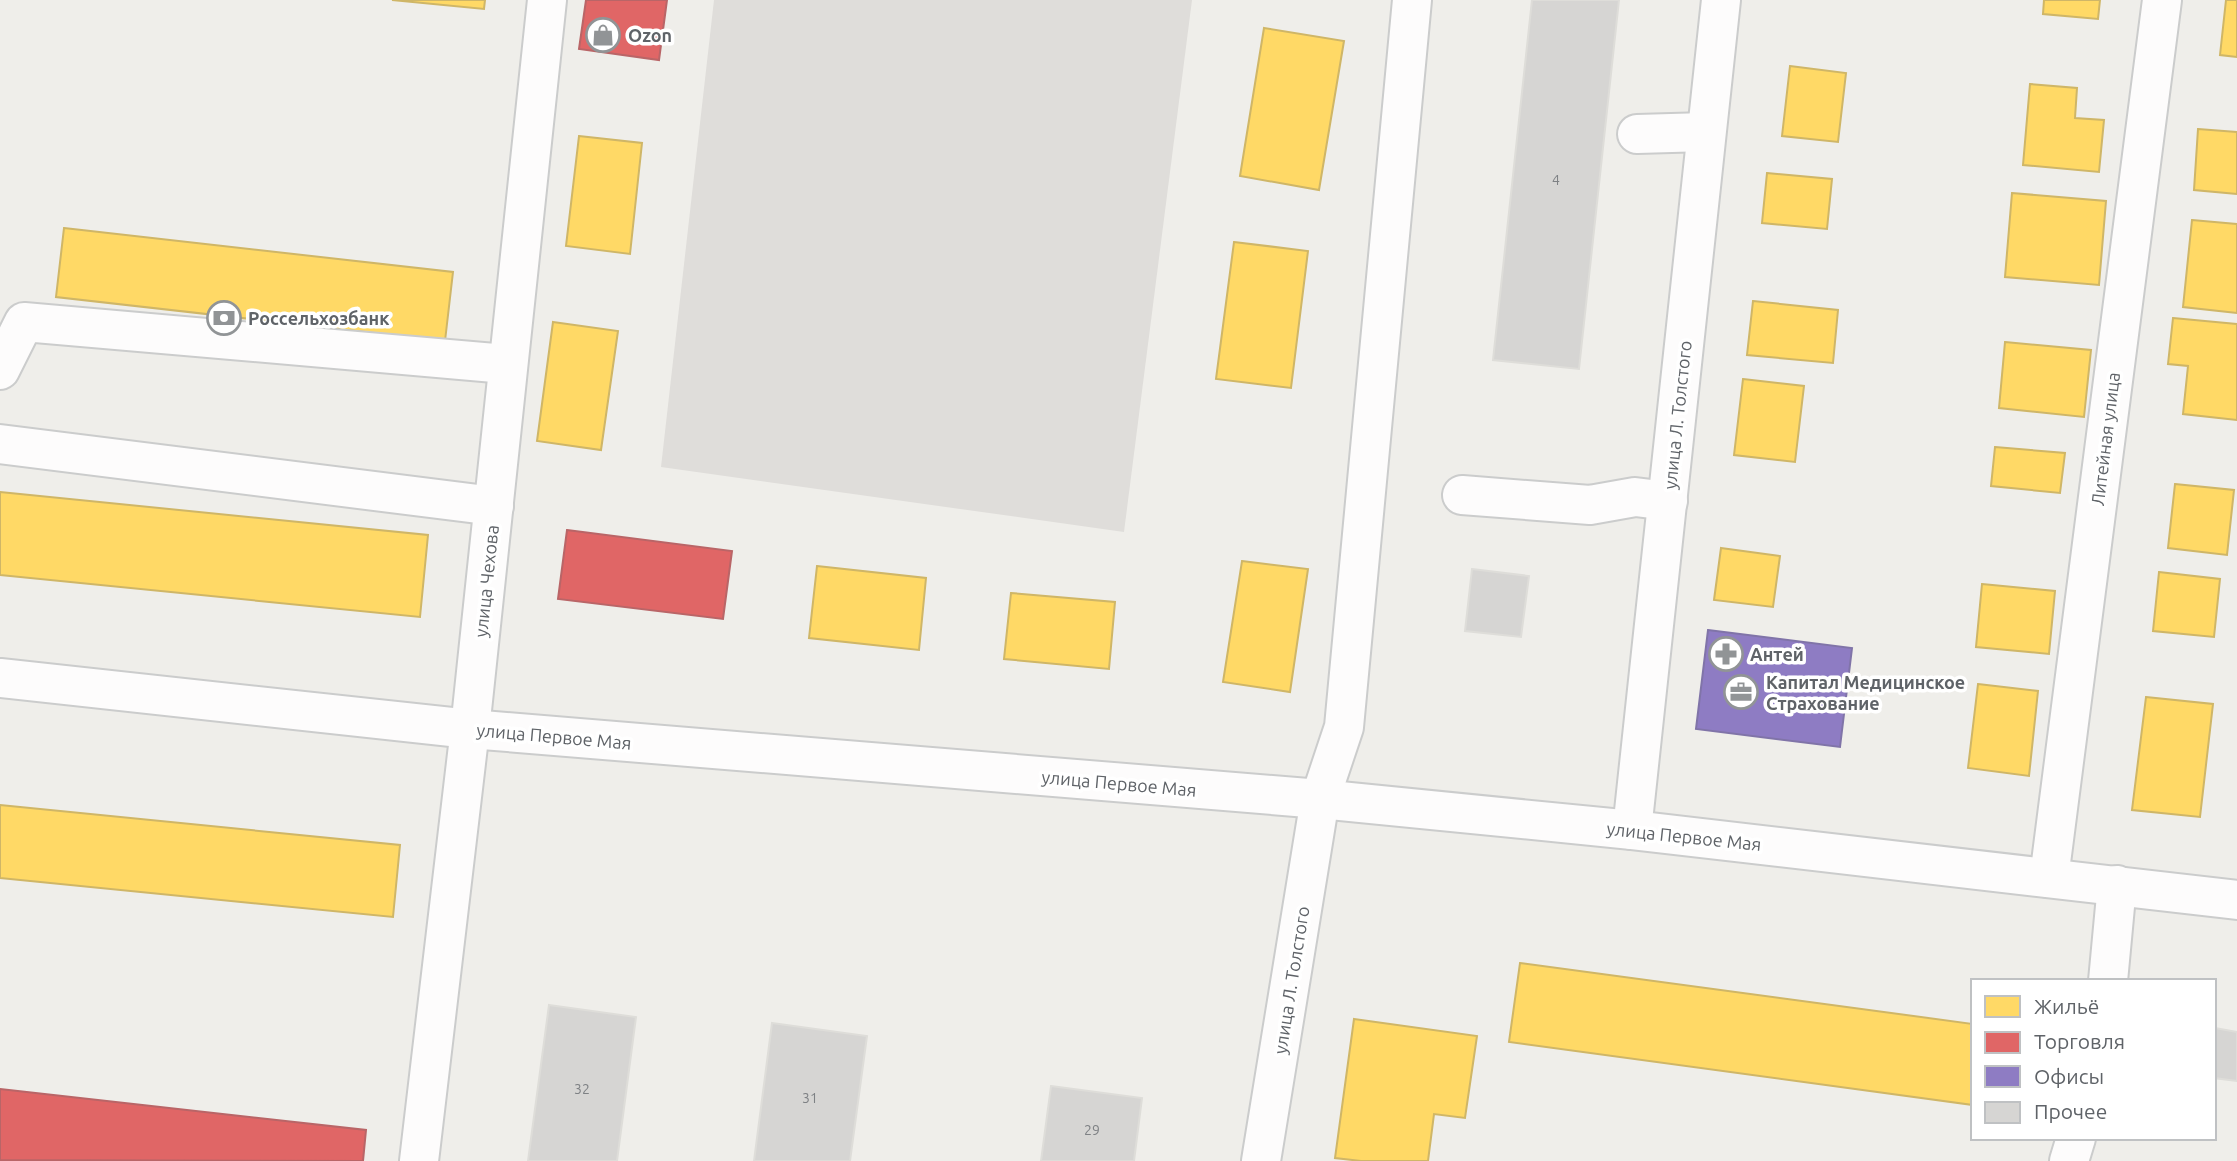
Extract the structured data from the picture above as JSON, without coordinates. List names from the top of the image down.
{
  "streets": {
    "street": [
      "улица Л. Толстого",
      "Литейная улица",
      "улица Чехова",
      "улица Первое Мая"
    ]
  },
  "crossings": [
    ["улица Л. Толстого", "улица Первое Мая"],
    ["Литейная улица", "улица Первое Мая"],
    ["улица Чехова", "улица Первое Мая"]
  ],
  "places": {
    "shop": ["Ozon"],
    "bank": ["Россельхозбанк"],
    "pharmacy": ["Антей"],
    "office": ["Капитал Медицинское Страхование"]
  },
  "house_numbers": [
    "4",
    "32",
    "31",
    "29"
  ],
  "legend": [
    "Жильё",
    "Торговля",
    "Офисы",
    "Прочее"
  ]
}
